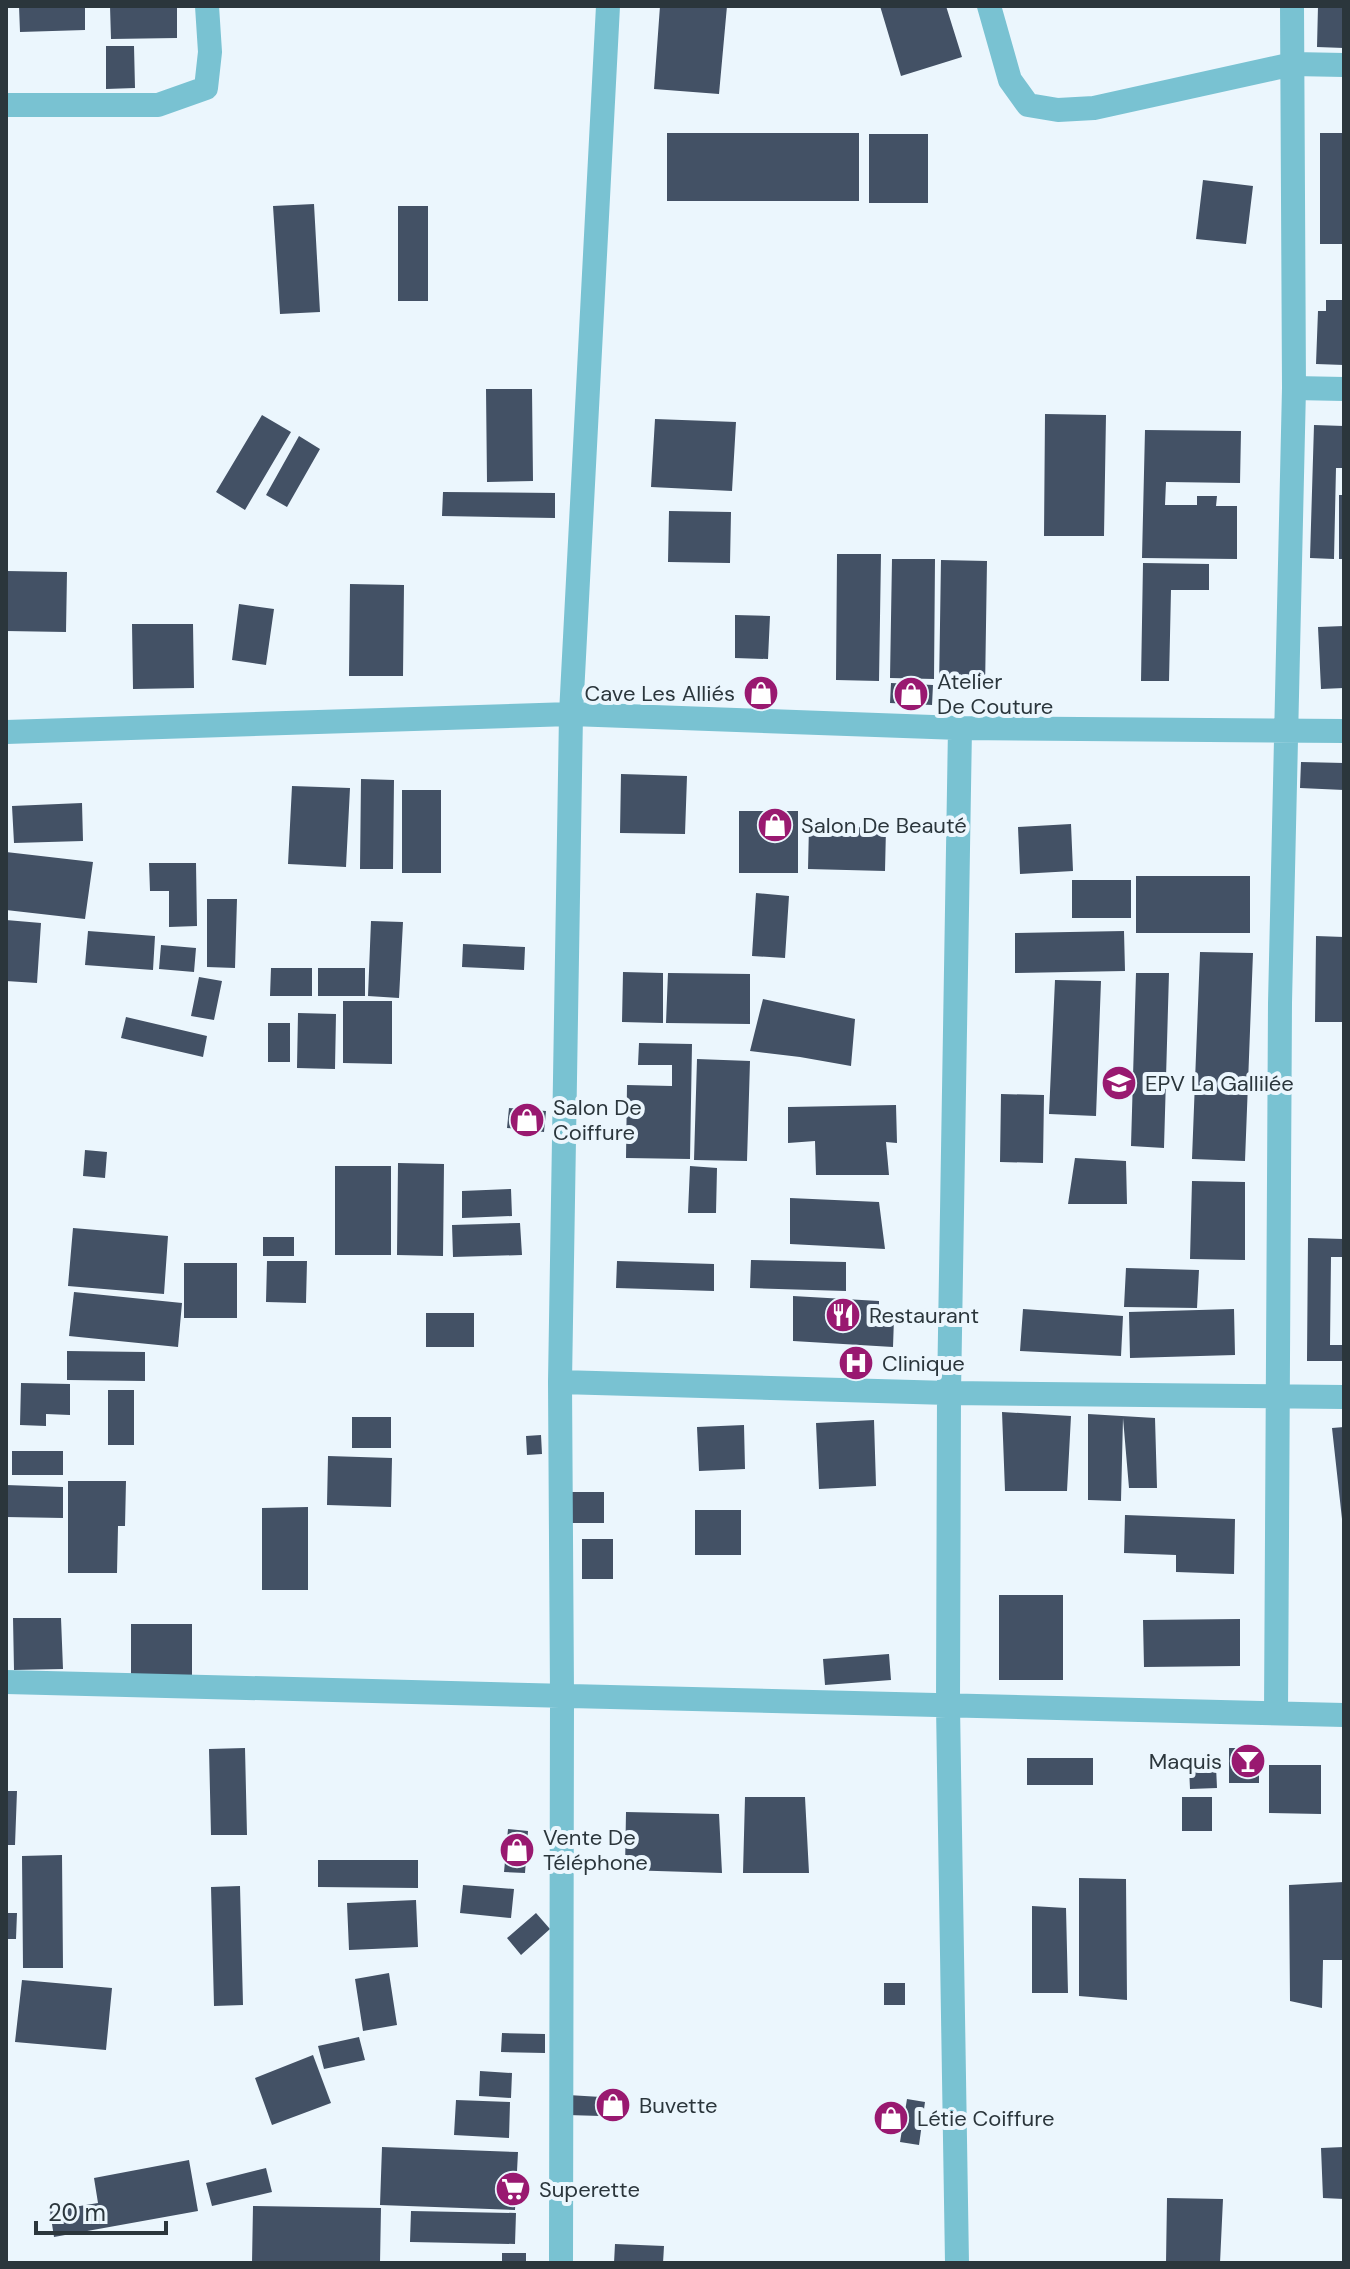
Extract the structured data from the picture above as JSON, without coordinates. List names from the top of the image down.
{
  "places": {
    "shop": [
      "Cave Les Alliés",
      "Atelier De Couture",
      "Salon De Beauté",
      "Salon De Coiffure",
      "Vente De Téléphone",
      "Buvette",
      "Létie Coiffure"
    ],
    "school or university": ["EPV La Gallilée"],
    "restaurant": ["Restaurant"],
    "hospital": ["Clinique"],
    "bar": ["Maquis"],
    "supermarket": ["Superette"]
  },
  "scale_bar": "20 m"
}
